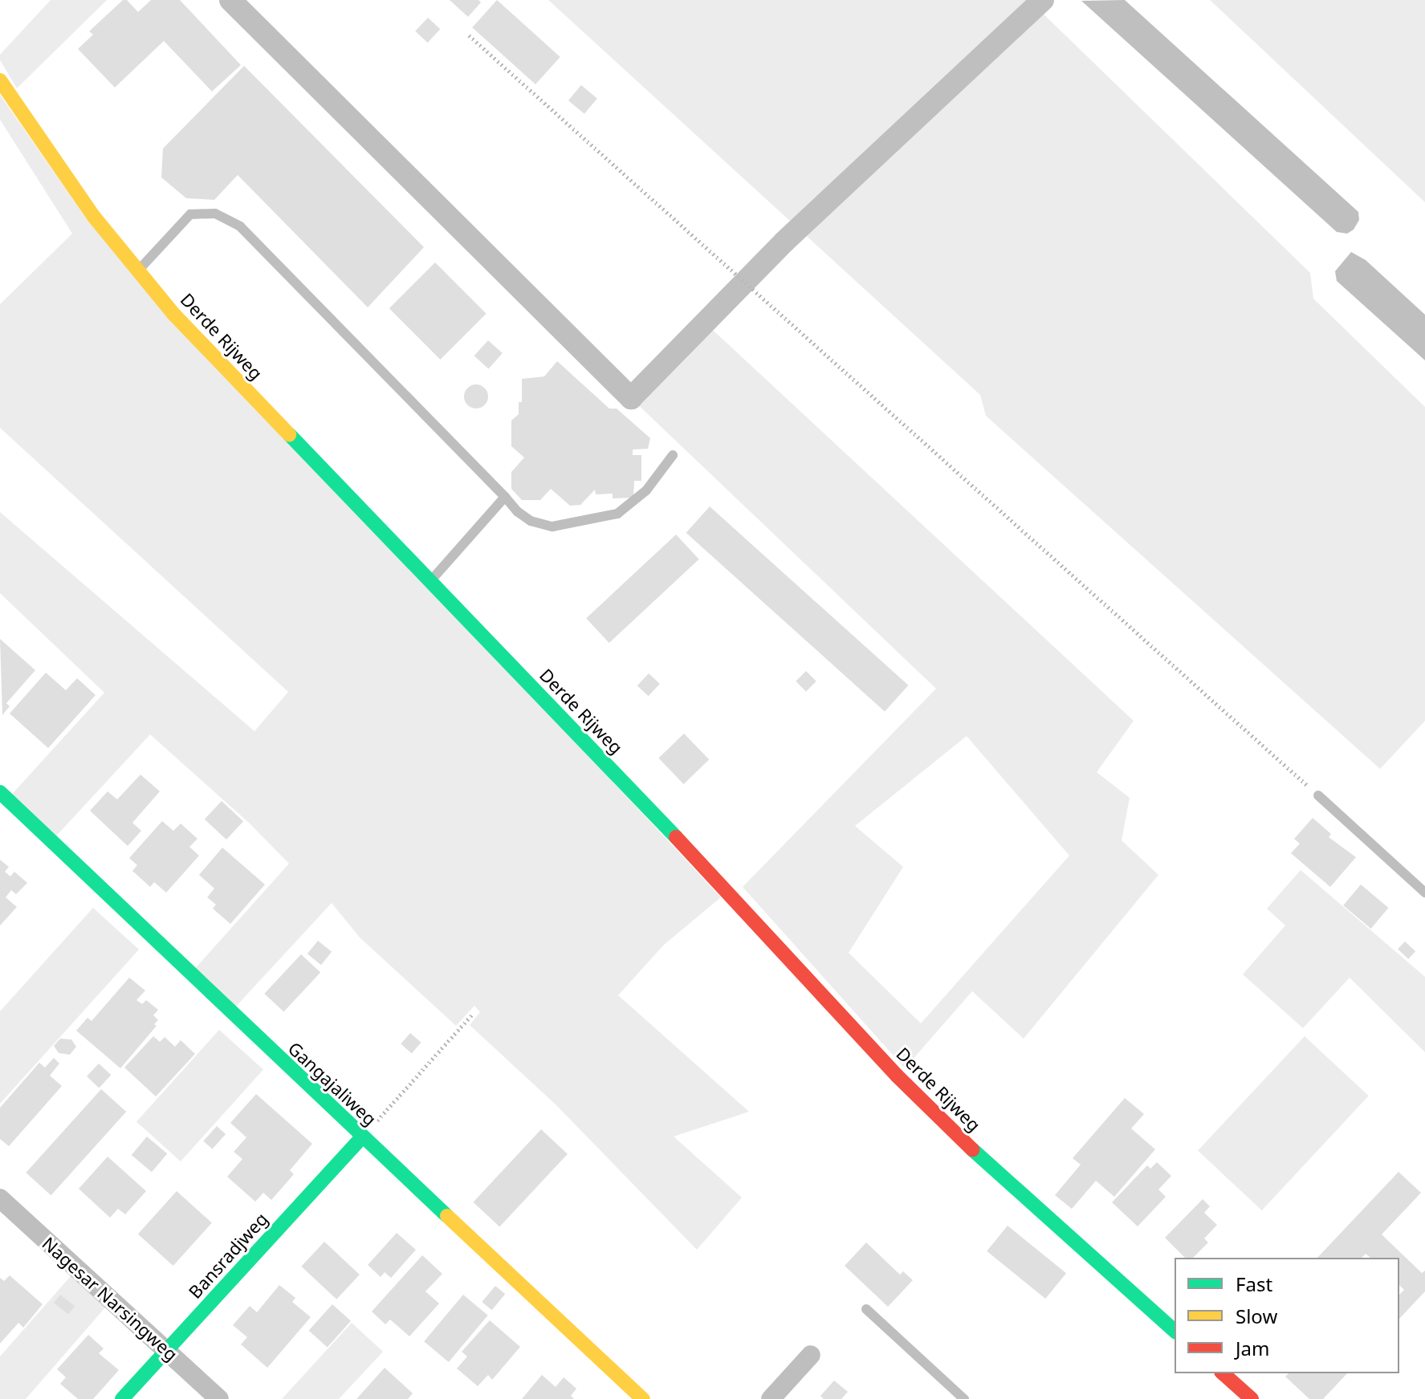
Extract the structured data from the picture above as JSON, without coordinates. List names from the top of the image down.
{
  "streets": {
    "street": [
      "Derde Rijweg",
      "Gangajaliweg",
      "Bansradjweg",
      "Nagesar Narsingweg"
    ]
  },
  "crossings": [
    ["Gangajaliweg", "Bansradjweg"],
    ["Bansradjweg", "Nagesar Narsingweg"]
  ],
  "legend": ["Fast", "Slow", "Jam"]
}
